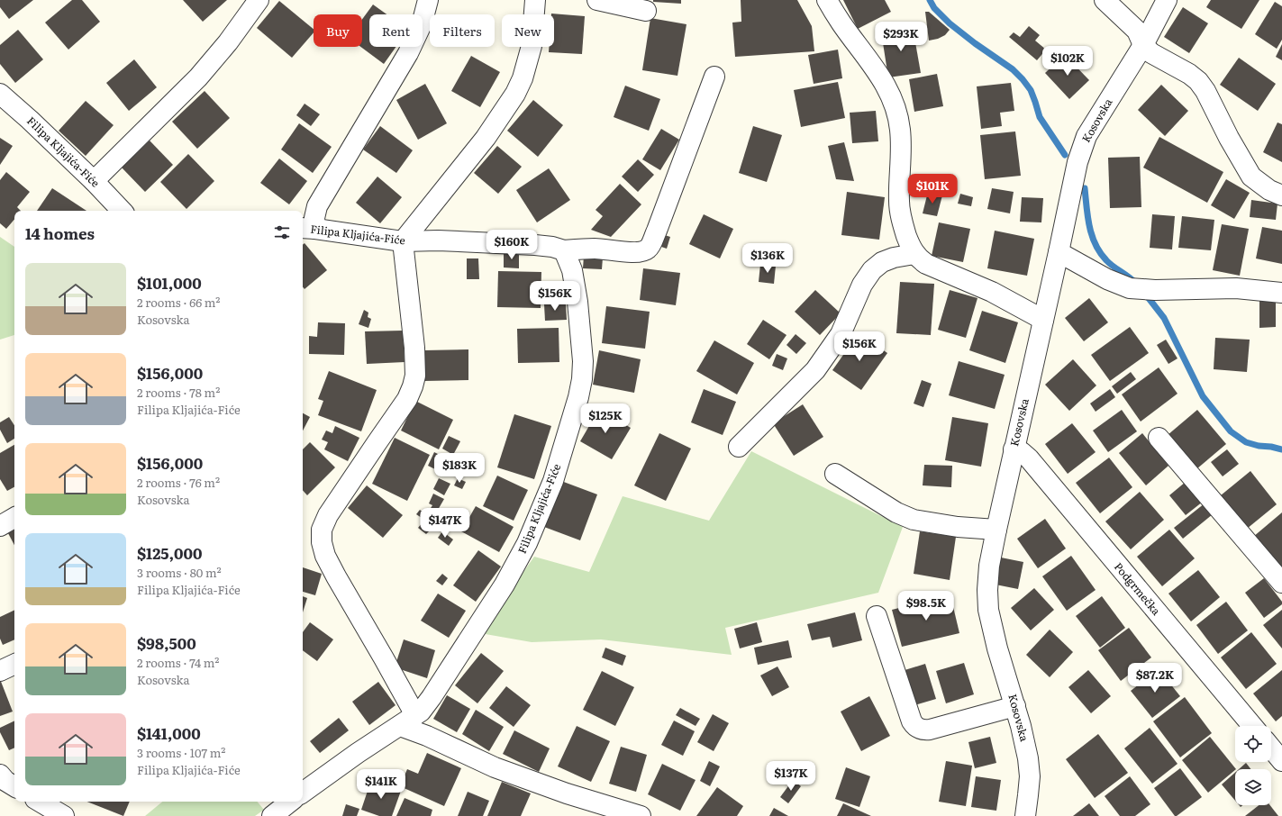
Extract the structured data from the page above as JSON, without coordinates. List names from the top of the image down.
{
  "streets": {
    "street": ["Kosovska", "Filipa Kljajića-Fiće", "Podgrmečka"]
  },
  "crossings": [
    ["Kosovska", "Podgrmečka"]
  ],
  "page": {
    "chip": [
      "Buy",
      "Rent",
      "Filters",
      "New"
    ],
    "price": [
      "$293K",
      "$102K",
      "$101K",
      "$160K",
      "$136K",
      "$156K",
      "$156K",
      "$125K",
      "$183K",
      "$147K",
      "$98.5K",
      "$87.2K",
      "$137K",
      "$141K"
    ],
    "heading": "14 homes",
    "list": [
      {
        "name": "$101,000",
        "note": "2 rooms · 66 m² · Kosovska"
      },
      {
        "name": "$156,000",
        "note": "2 rooms · 78 m² · Filipa Kljajića-Fiće"
      },
      {
        "name": "$156,000",
        "note": "2 rooms · 76 m² · Kosovska"
      },
      {
        "name": "$125,000",
        "note": "3 rooms · 80 m² · Filipa Kljajića-Fiće"
      },
      {
        "name": "$98,500",
        "note": "2 rooms · 74 m² · Kosovska"
      },
      {
        "name": "$141,000",
        "note": "3 rooms · 107 m² · Filipa Kljajića-Fiće"
      }
    ]
  }
}
